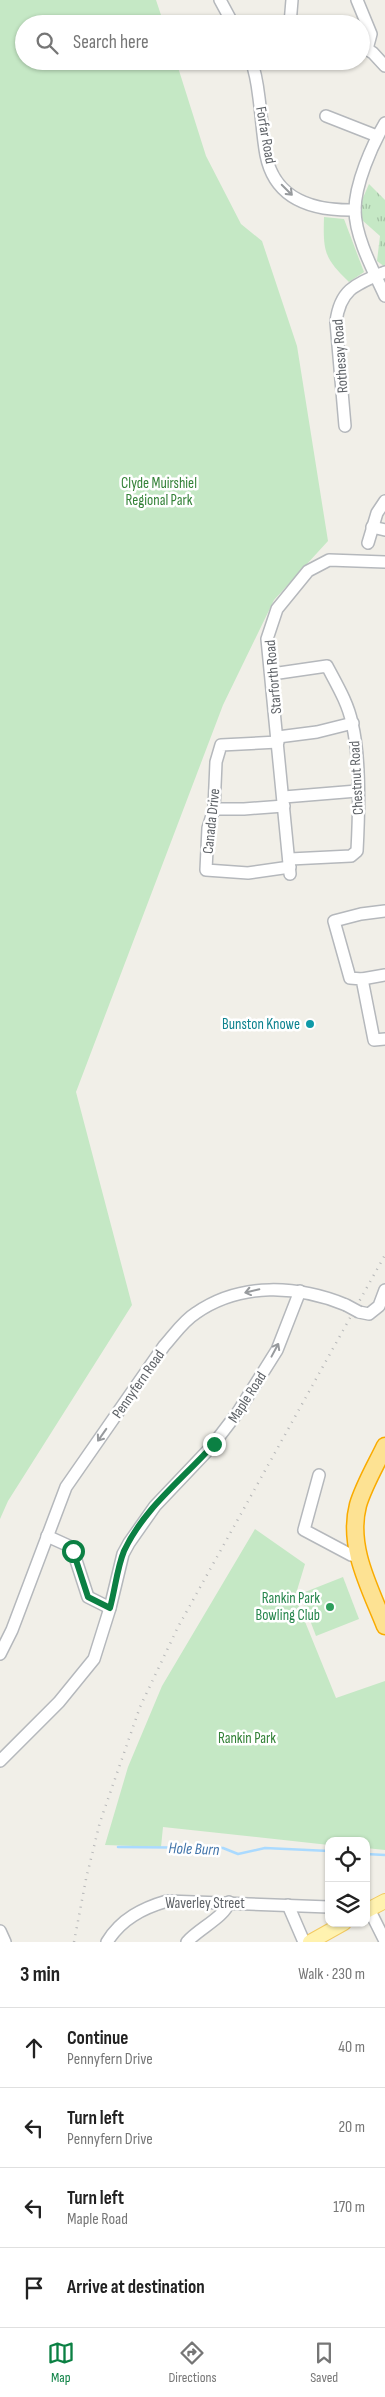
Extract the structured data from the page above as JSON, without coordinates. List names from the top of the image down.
{
  "streets": {
    "street": [
      "Forfar Road",
      "Rothesay Road",
      "Starforth Road",
      "Chestnut Road",
      "Canada Drive",
      "Pennyfern Road",
      "Maple Road",
      "Waverley Street"
    ]
  },
  "crossings": [
    ["Starforth Road", "Chestnut Road"],
    ["Starforth Road", "Canada Drive"],
    ["Chestnut Road", "Canada Drive"],
    ["Pennyfern Road", "Maple Road"]
  ],
  "one_way": ["Forfar Road", "Pennyfern Road", "Maple Road"],
  "water": ["Hole Burn"],
  "parks": ["Clyde Muirshiel Regional Park", "Rankin Park"],
  "places": ["Bunston Knowe", "Rankin Park Bowling Club"],
  "page": {
    "search": "Search here",
    "heading": ["3 min", "Walk · 230 m"],
    "list": [
      ["Continue", "Pennyfern Drive", "40 m"],
      ["Turn left", "Pennyfern Drive", "20 m"],
      ["Turn left", "Maple Road", "170 m"],
      "Arrive at destination"
    ],
    "nav": ["Map", "Directions", "Saved"]
  }
}
